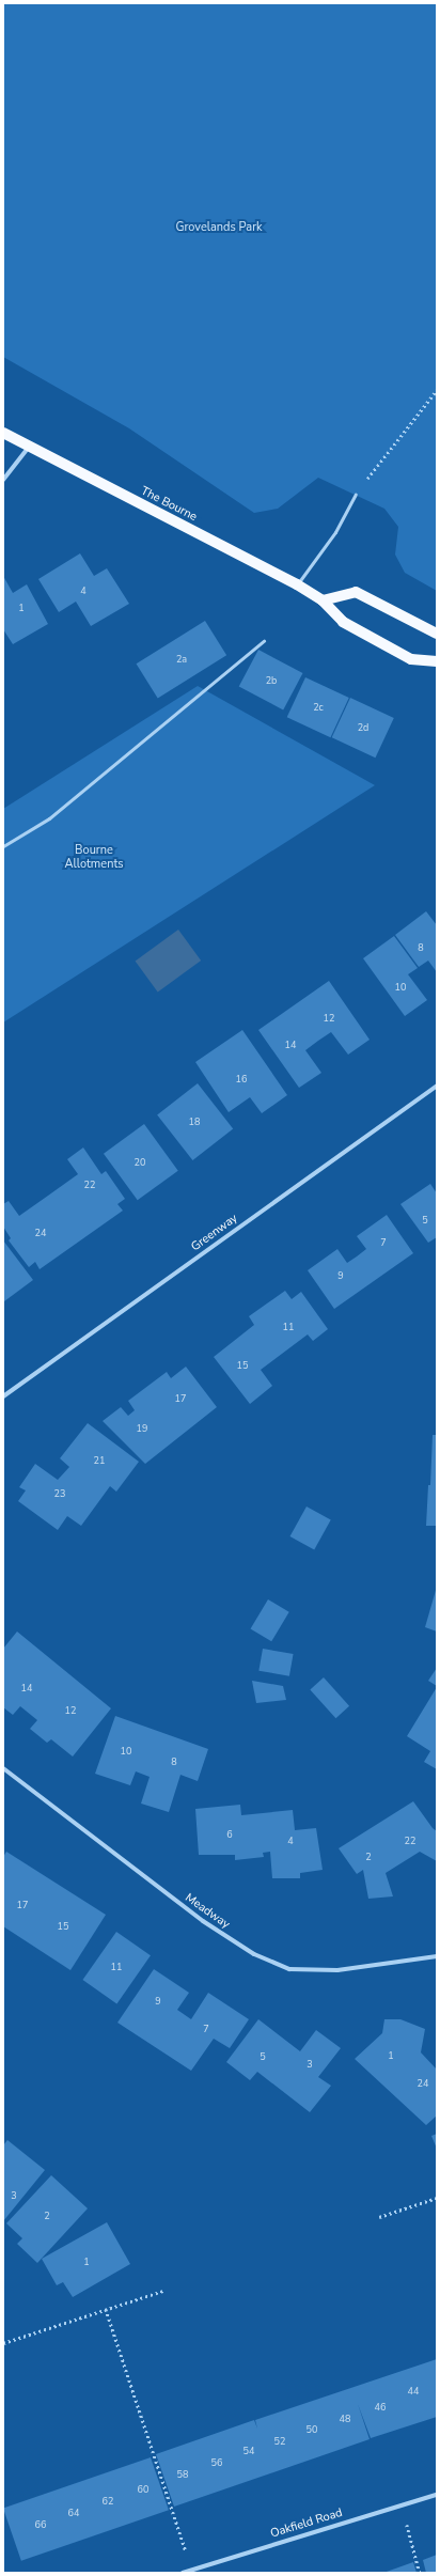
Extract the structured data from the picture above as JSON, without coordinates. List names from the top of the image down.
{
  "streets": {
    "main road": ["The Bourne"],
    "street": ["Greenway", "Meadway", "Oakfield Road"]
  },
  "parks": ["Grovelands Park", "Bourne Allotments"],
  "house_numbers": [
    "4",
    "1",
    "2a",
    "2b",
    "2c",
    "2d",
    "8",
    "10",
    "12",
    "14",
    "16",
    "18",
    "20",
    "22",
    "5",
    "24",
    "7",
    "9",
    "11",
    "15",
    "17",
    "19",
    "21",
    "23",
    "14",
    "12",
    "10",
    "8",
    "6",
    "4",
    "22",
    "2",
    "17",
    "15",
    "11",
    "9",
    "7",
    "1",
    "5",
    "3",
    "24",
    "3",
    "2",
    "1",
    "44",
    "46",
    "48",
    "50",
    "52",
    "54",
    "56",
    "58",
    "60",
    "62",
    "64",
    "66"
  ]
}
